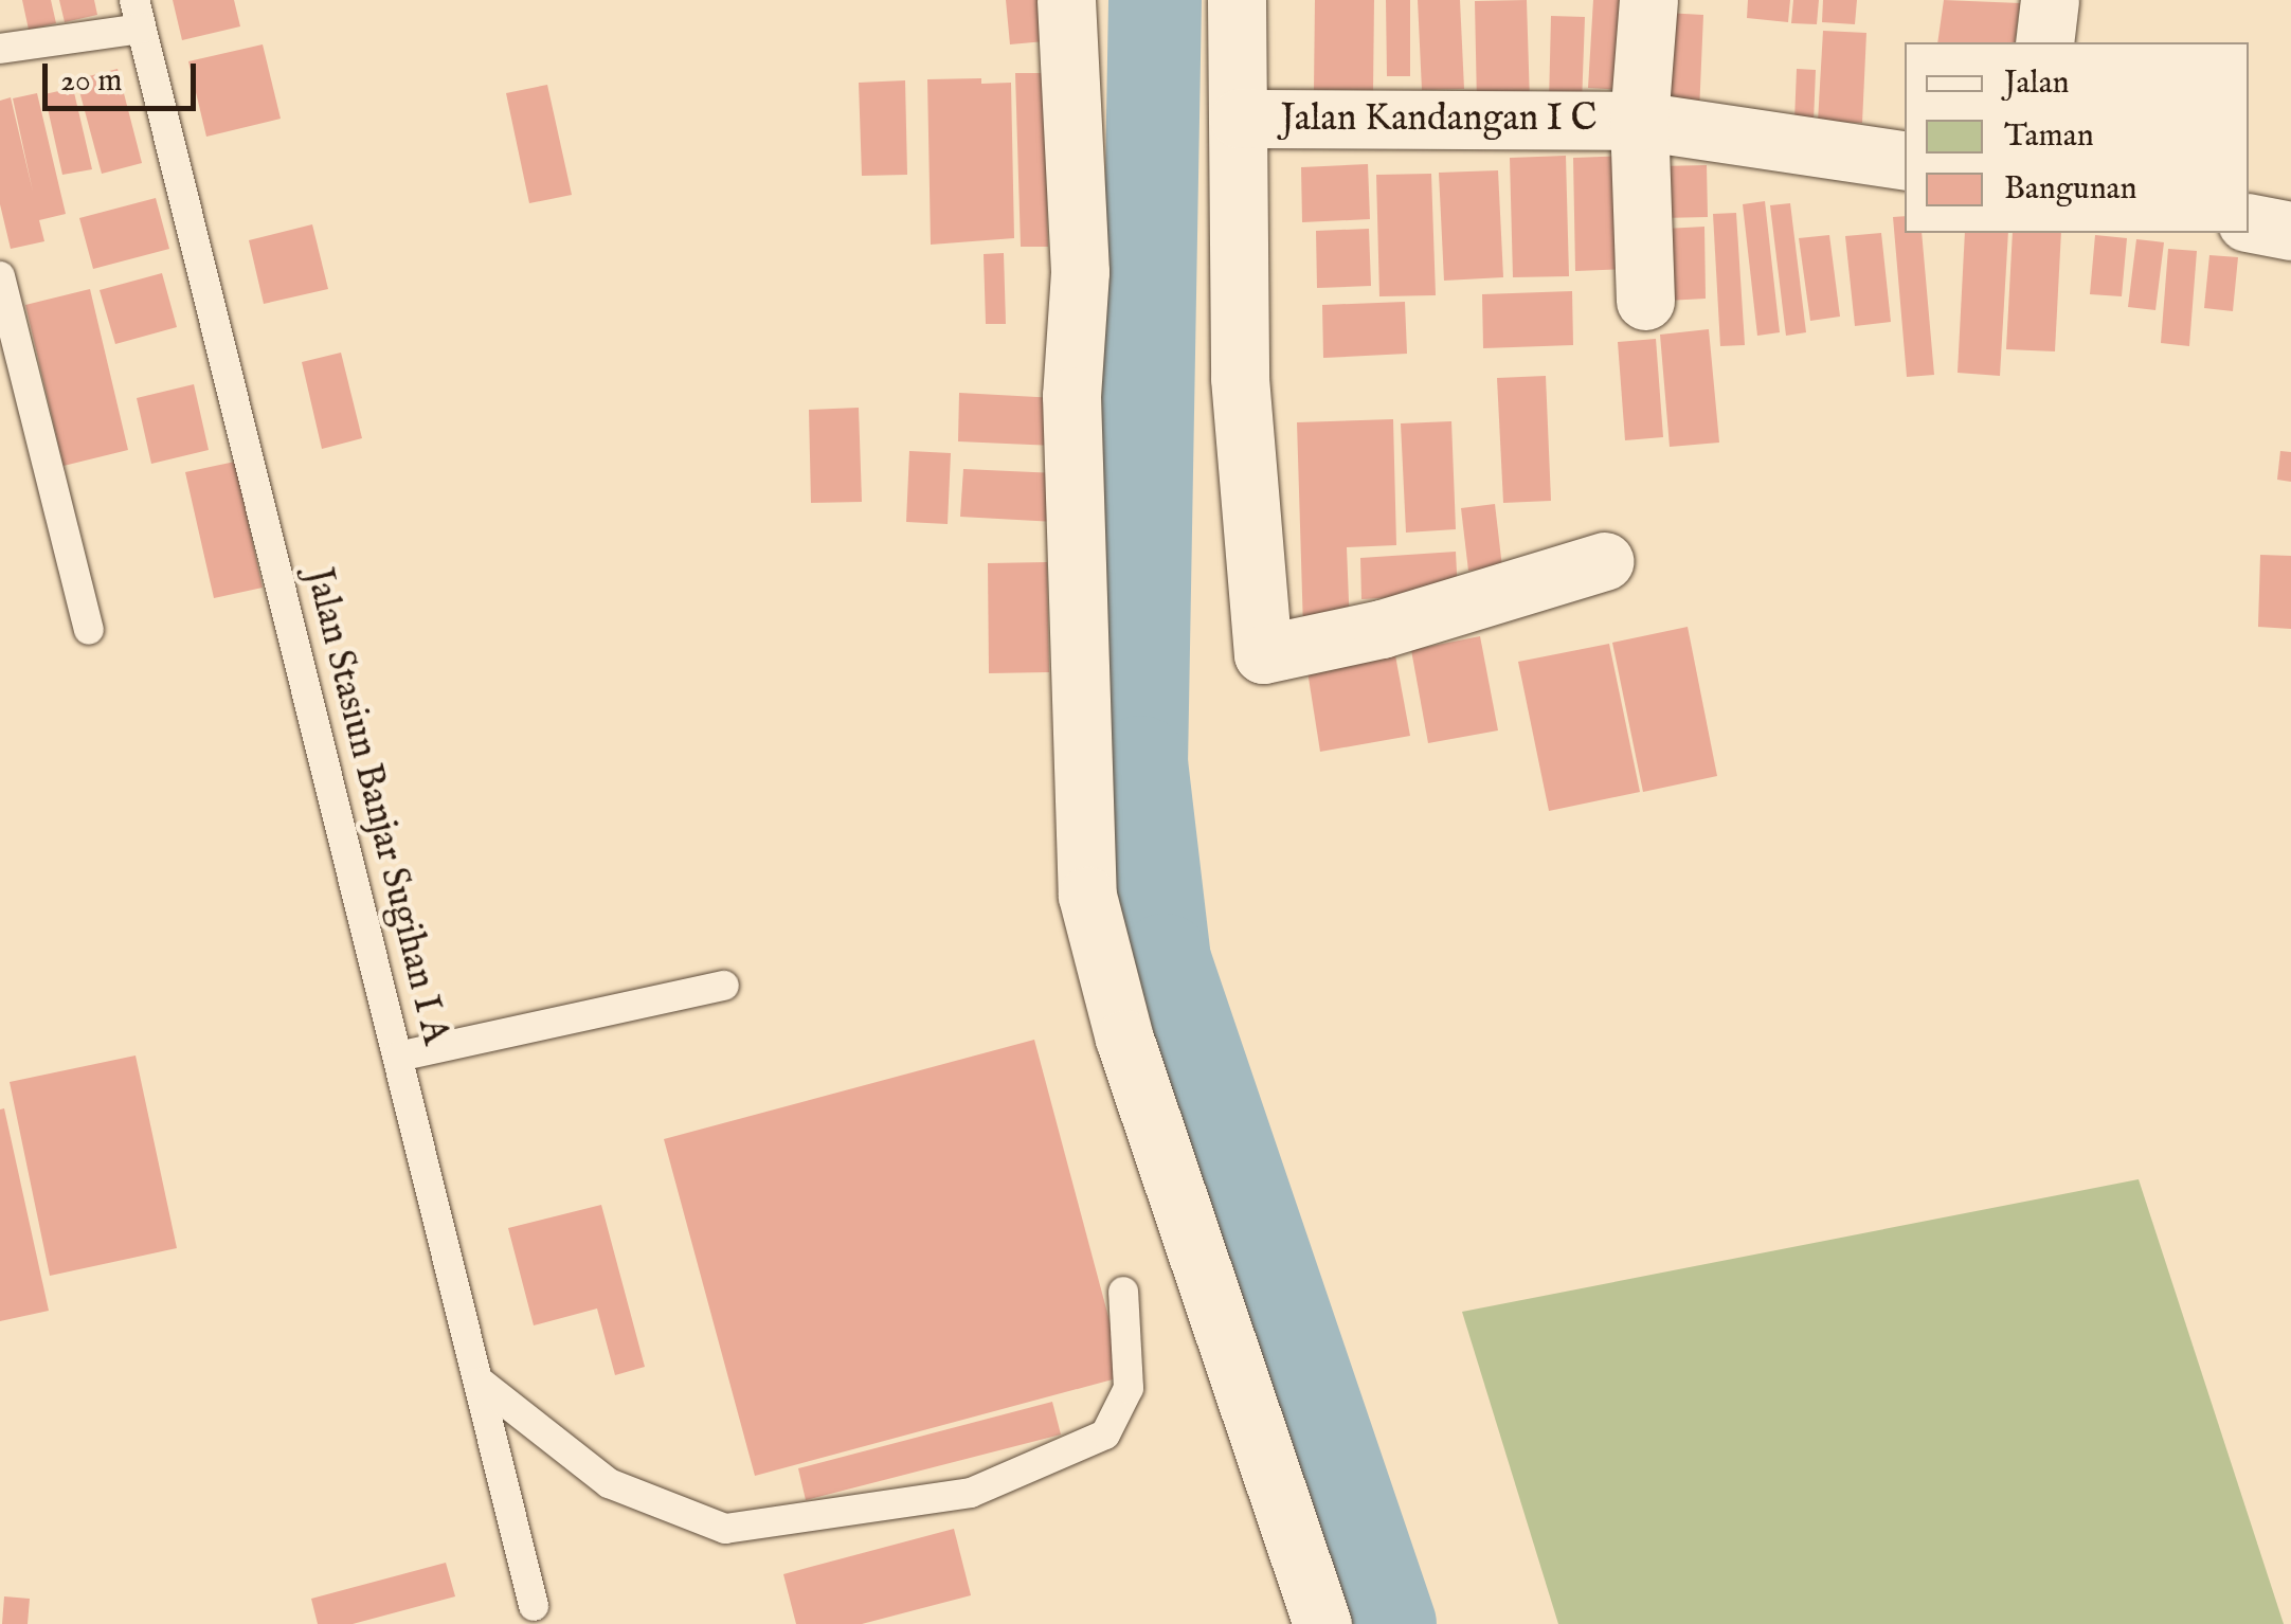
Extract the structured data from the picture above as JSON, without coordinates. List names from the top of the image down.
{
  "streets": {
    "street": ["Jalan Kandangan I C"],
    "lane": ["Jalan Stasiun Banjar Sugihan I A"]
  },
  "legend": ["Jalan", "Taman", "Bangunan"],
  "scale_bar": "20 m"
}
